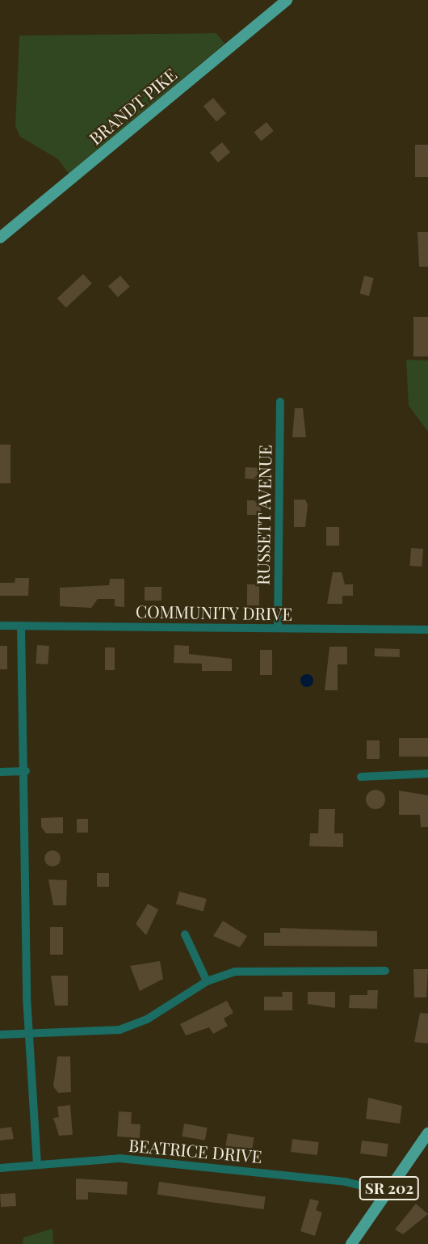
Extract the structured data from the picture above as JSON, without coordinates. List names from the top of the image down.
{
  "streets": {
    "main road": ["BRANDT PIKE", "SR 202"],
    "street": ["RUSSETT AVENUE", "COMMUNITY DRIVE", "BEATRICE DRIVE"]
  },
  "crossings": [
    ["RUSSETT AVENUE", "COMMUNITY DRIVE"],
    ["BEATRICE DRIVE", "SR 202"]
  ]
}
